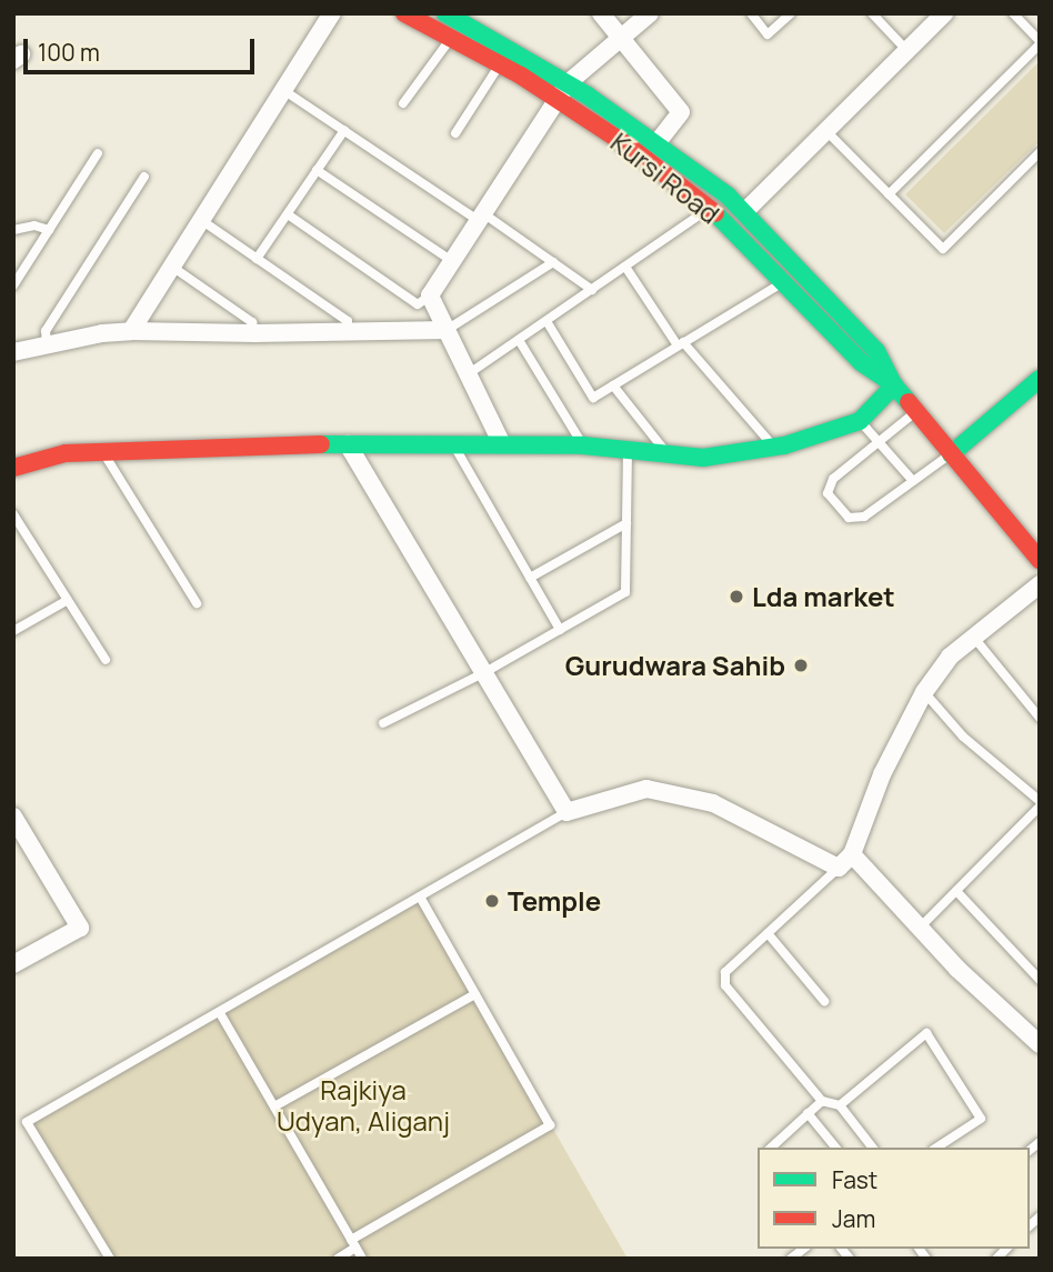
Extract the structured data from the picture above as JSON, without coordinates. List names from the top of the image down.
{
  "streets": {
    "main road": ["Kursi Road"]
  },
  "parks": ["Rajkiya Udyan, Aliganj"],
  "places": ["Lda market", "Gurudwara Sahib", "Temple"],
  "legend": ["Fast", "Jam"],
  "scale_bar": "100 m"
}
